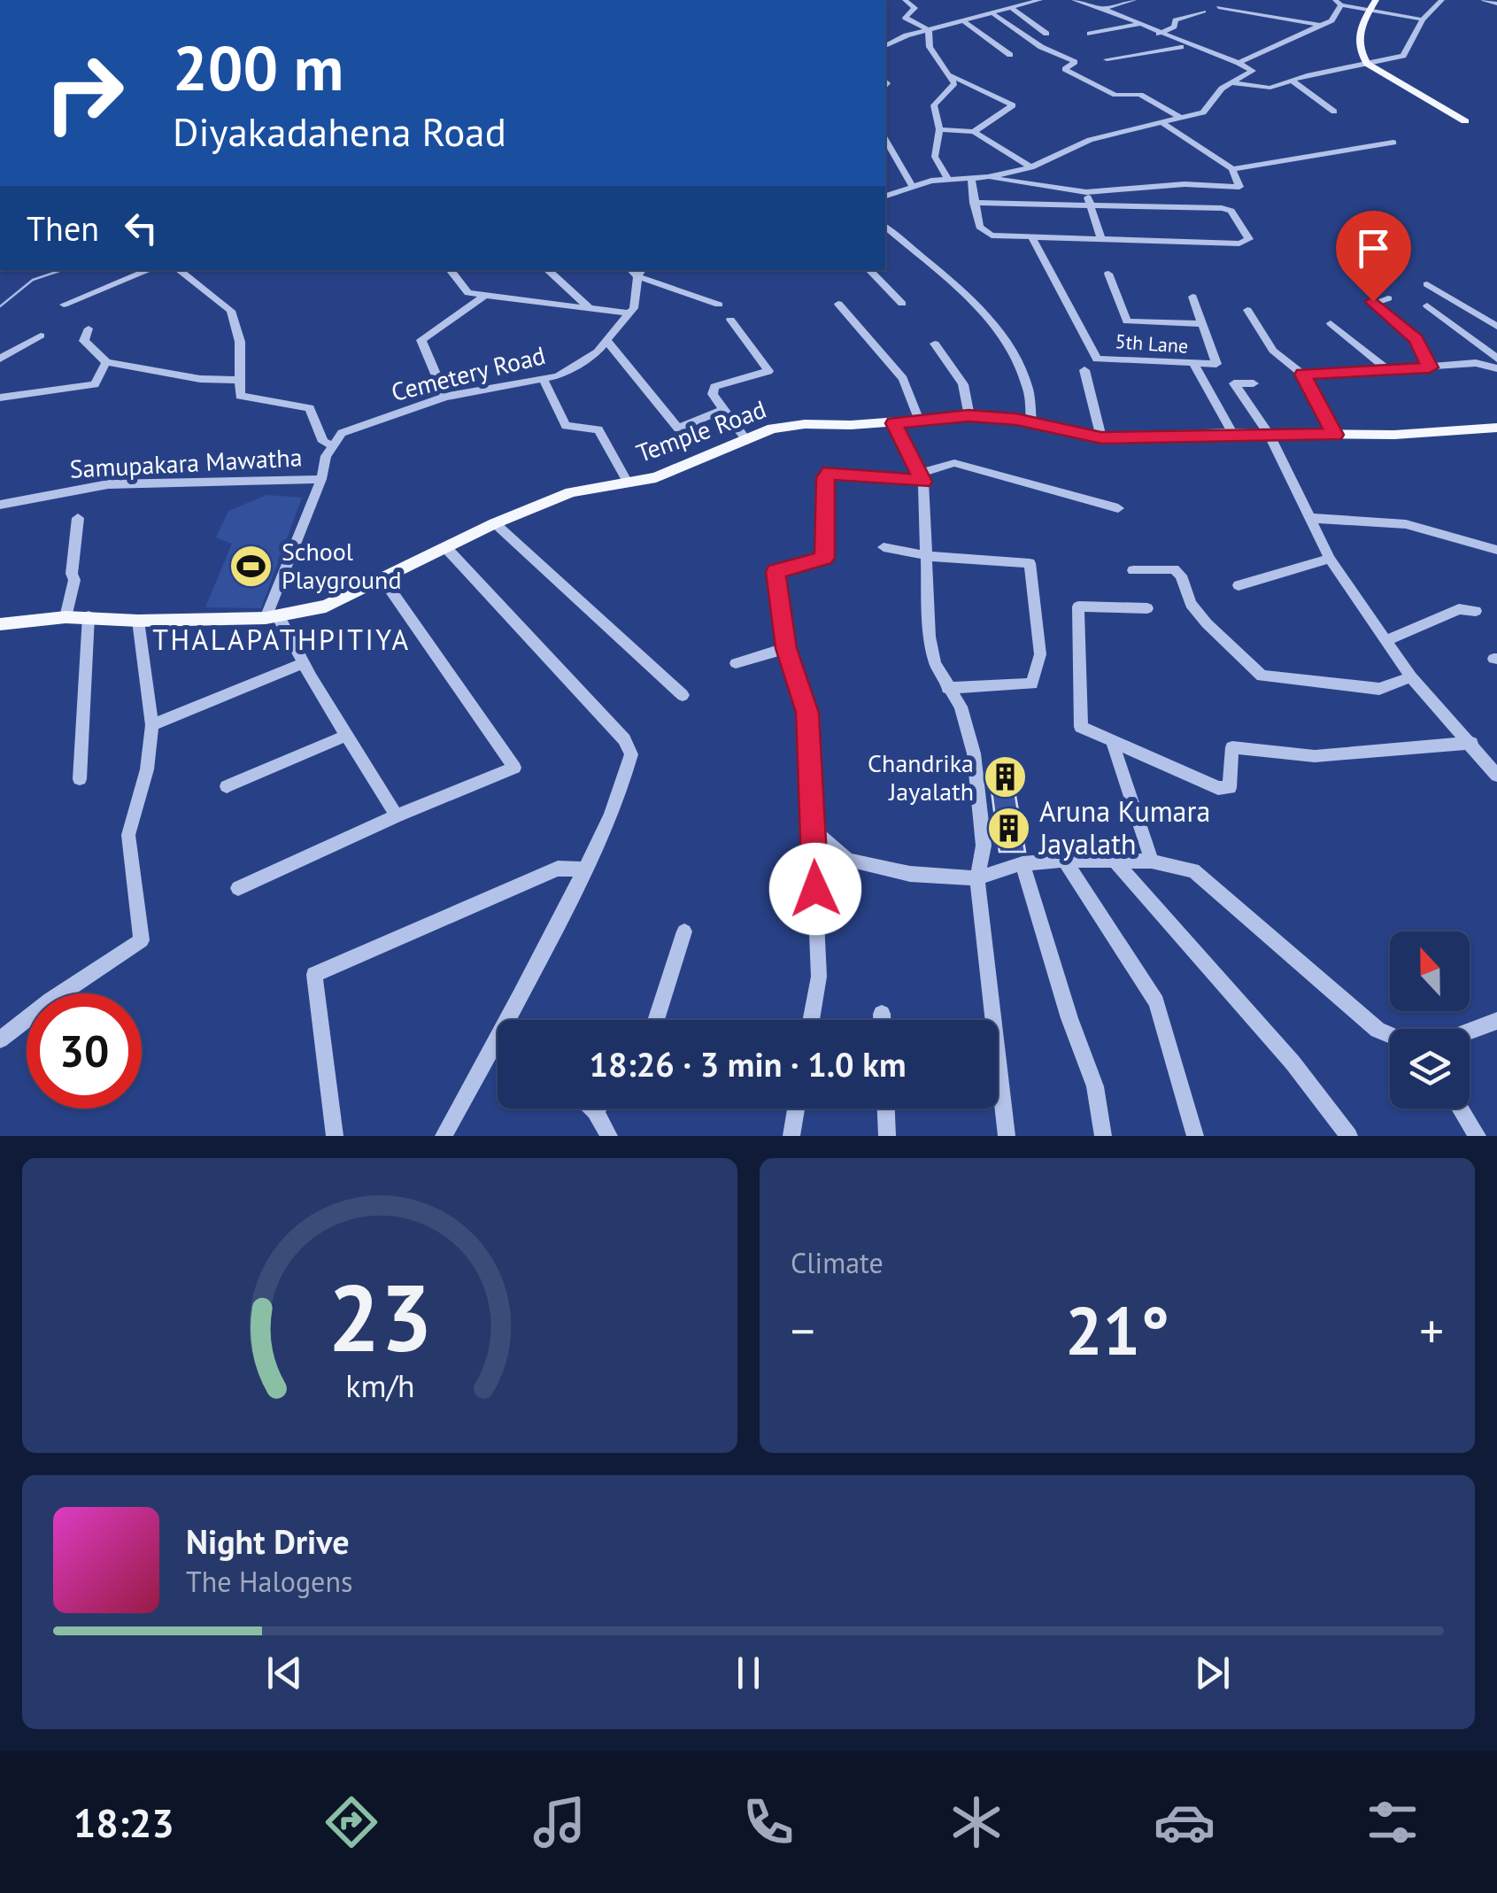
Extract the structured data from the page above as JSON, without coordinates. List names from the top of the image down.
{
  "streets": {
    "main road": ["Temple Road"],
    "street": ["5th Lane", "Cemetery Road", "Samupakara Mawatha"]
  },
  "districts": ["THALAPATHPITIYA"],
  "places": {
    "sports": ["School Playground"],
    "building": ["Chandrika Jayalath", "Aruna Kumara Jayalath"]
  },
  "north": "top",
  "page": {
    "turn": ["200 m", "Diyakadahena Road"],
    "then": "Then",
    "limit": "30",
    "trip": "18:26 · 3 min · 1.0 km",
    "tile": "Climate",
    "heat": ["−", "21°", "+"],
    "song": ["Night Drive", "The Halogens"],
    "tabs": "18:23",
    "gauge": ["23", "km/h"]
  }
}
